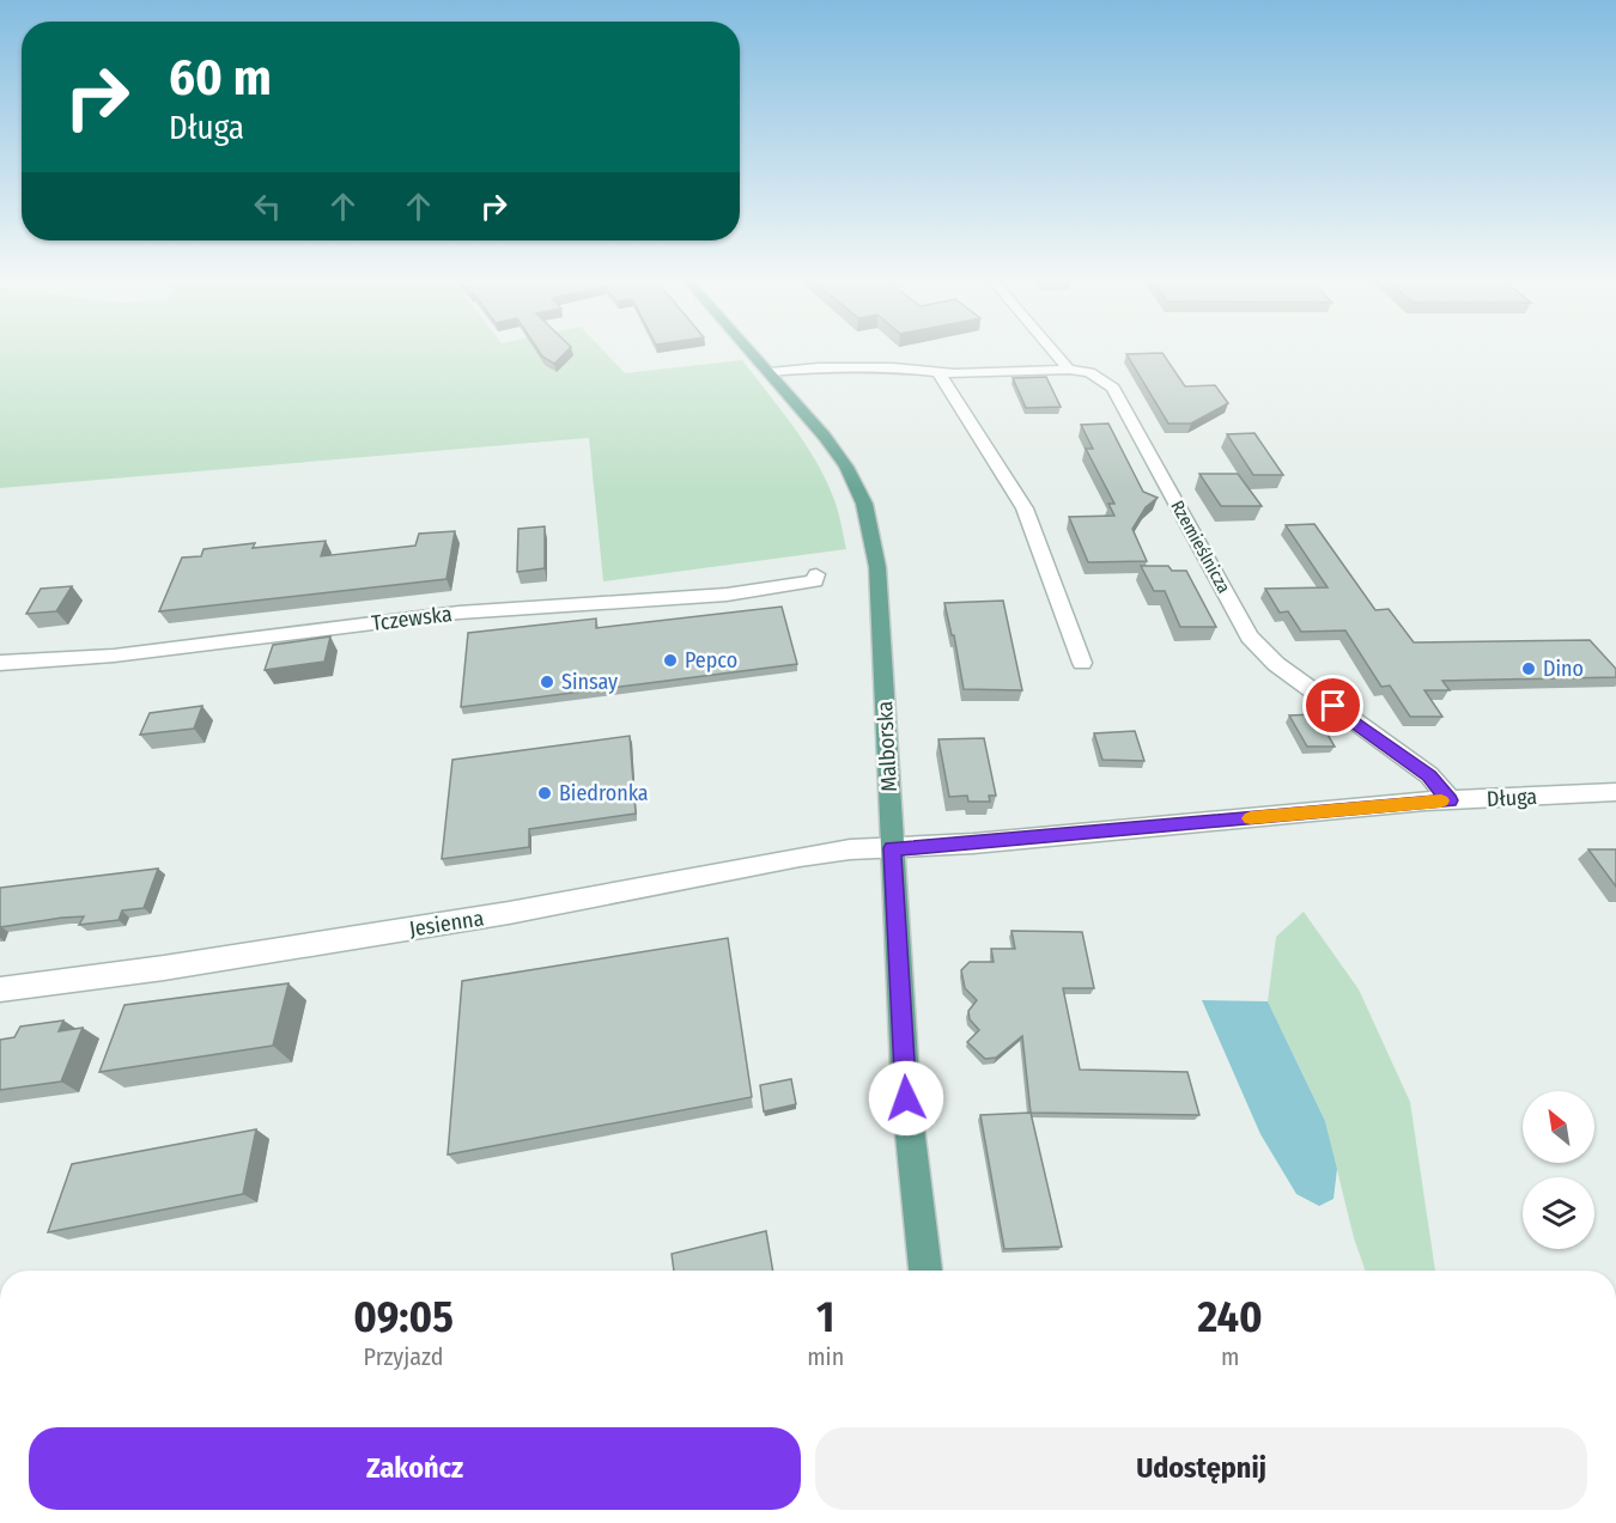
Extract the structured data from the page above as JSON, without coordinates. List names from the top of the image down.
{
  "streets": {
    "main road": ["Malborska"],
    "street": [
      "Rzemieślnicza",
      "Tczewska",
      "Długa",
      "Jesienna"
    ]
  },
  "crossings": [
    ["Rzemieślnicza", "Malborska"],
    ["Rzemieślnicza", "Długa"],
    ["Malborska", "Długa"],
    ["Malborska", "Jesienna"],
    ["Długa", "Jesienna"]
  ],
  "places": [
    "Pepco",
    "Dino",
    "Sinsay",
    "Biedronka"
  ],
  "north": "top left",
  "page": {
    "turn": ["60 m", "Długa"],
    "eta": [
      "09:05",
      "Przyjazd",
      "1",
      "min",
      "240",
      "m"
    ],
    "buttons": ["Zakończ", "Udostępnij"]
  }
}
